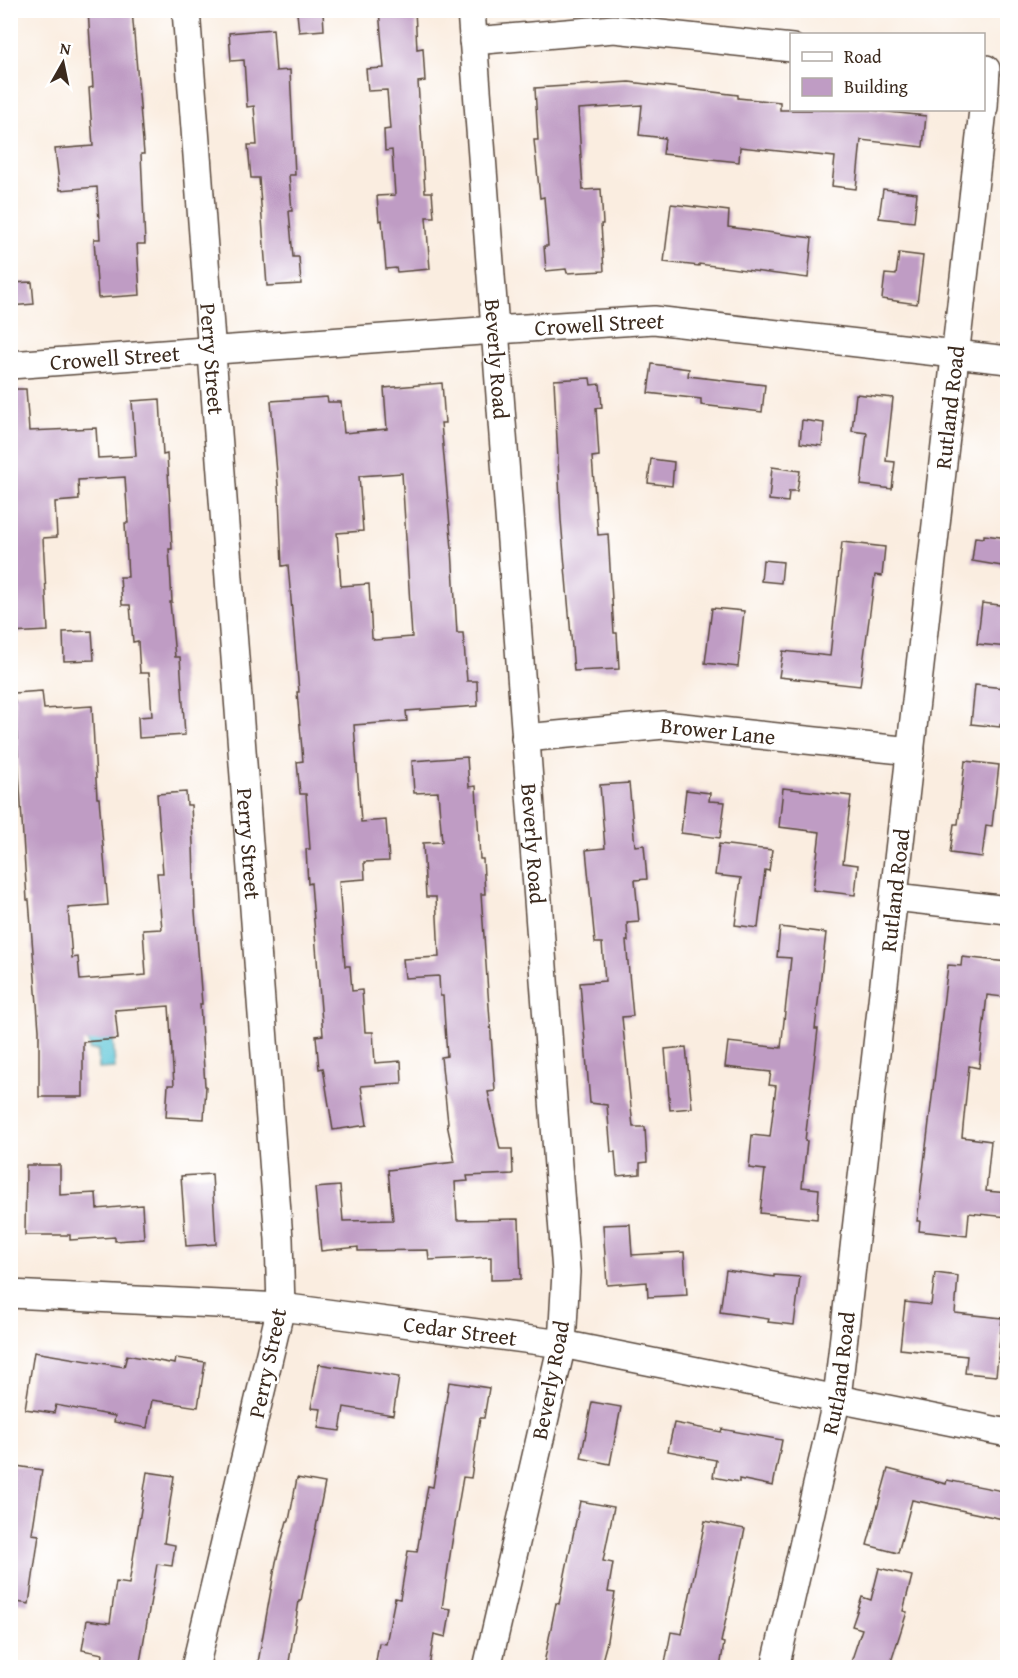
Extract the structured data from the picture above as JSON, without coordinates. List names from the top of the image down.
{
  "streets": {
    "street": [
      "Crowell Street",
      "Beverly Road",
      "Perry Street",
      "Rutland Road",
      "Brower Lane",
      "Cedar Street"
    ]
  },
  "crossings": [
    ["Crowell Street", "Beverly Road"],
    ["Crowell Street", "Perry Street"],
    ["Crowell Street", "Rutland Road"],
    ["Beverly Road", "Brower Lane"],
    ["Beverly Road", "Cedar Street"],
    ["Perry Street", "Cedar Street"],
    ["Rutland Road", "Brower Lane"],
    ["Rutland Road", "Cedar Street"]
  ],
  "legend": ["Road", "Building"],
  "north": "top"
}
